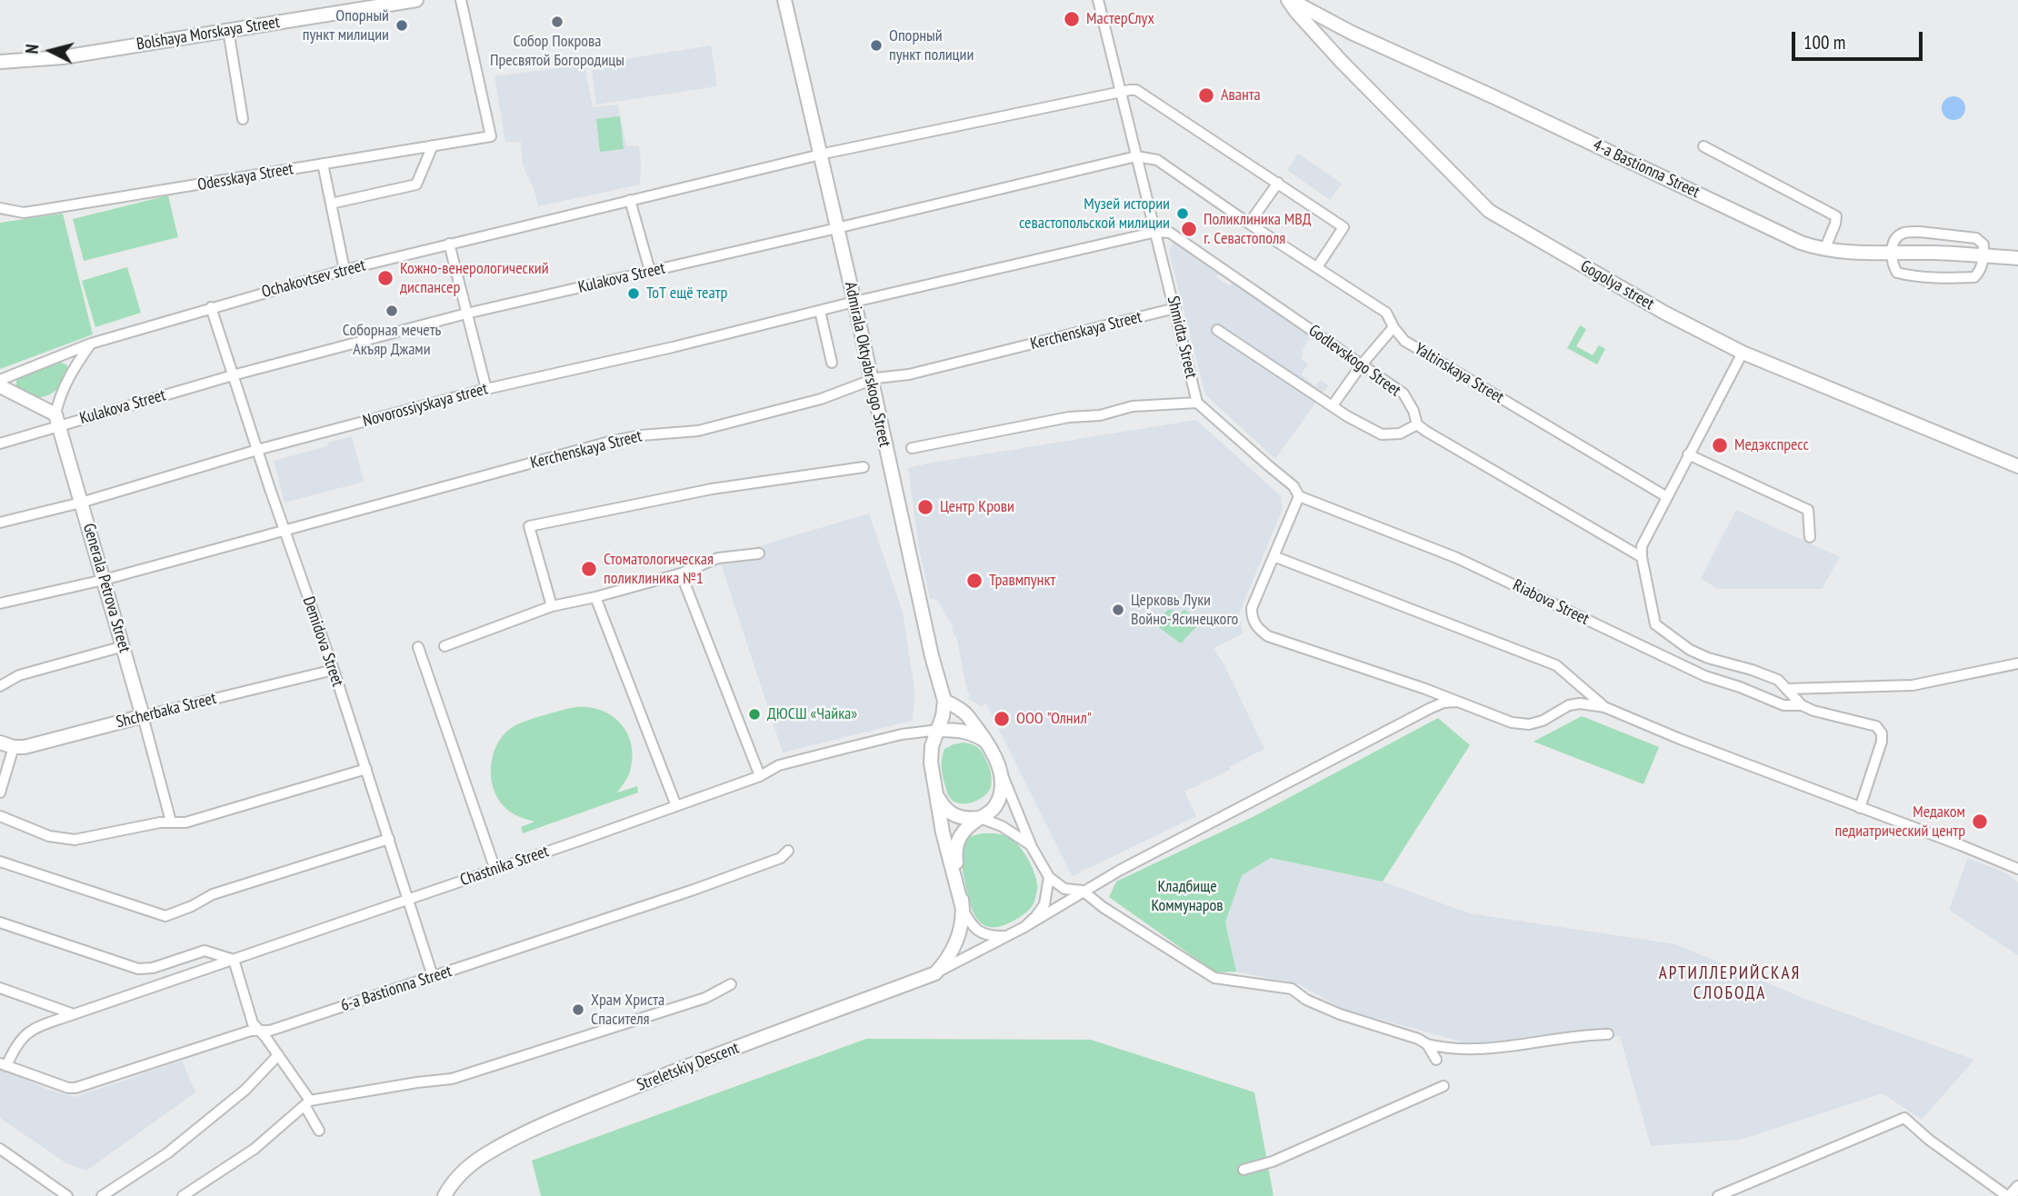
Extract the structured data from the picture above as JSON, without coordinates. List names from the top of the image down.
{
  "streets": {
    "main road": [
      "Bolshaya Morskaya Street",
      "4-a Bastionna Street",
      "Gogolya street",
      "Admirala Oktyabrskogo Street",
      "Generala Petrova Street",
      "Shcherbaka Street",
      "Streletskiy Descent"
    ],
    "street": [
      "Odesskaya Street",
      "Kulakova Street",
      "Ochakovtsev street",
      "Kerchenskaya Street",
      "Shmidta Street",
      "Godlevskogo Street",
      "Yaltinskaya Street",
      "Novorossiyskaya street",
      "Riabova Street",
      "Demidova Street",
      "Chastnika Street",
      "6-a Bastionna Street"
    ]
  },
  "crossings": [
    ["Kulakova Street", "Shmidta Street"],
    ["Kulakova Street", "Admirala Oktyabrskogo Street"],
    ["Kulakova Street", "Yaltinskaya Street"],
    ["Kulakova Street", "Generala Petrova Street"],
    ["Kulakova Street", "Demidova Street"],
    ["Ochakovtsev street", "Shmidta Street"],
    ["Ochakovtsev street", "Admirala Oktyabrskogo Street"],
    ["Ochakovtsev street", "Demidova Street"],
    ["Kerchenskaya Street", "Shmidta Street"],
    ["Kerchenskaya Street", "Admirala Oktyabrskogo Street"],
    ["Kerchenskaya Street", "Generala Petrova Street"],
    ["Kerchenskaya Street", "Demidova Street"],
    ["Shmidta Street", "Godlevskogo Street"],
    ["Shmidta Street", "Yaltinskaya Street"],
    ["Shmidta Street", "Novorossiyskaya street"],
    ["Godlevskogo Street", "Novorossiyskaya street"],
    ["Admirala Oktyabrskogo Street", "Novorossiyskaya street"],
    ["Admirala Oktyabrskogo Street", "Chastnika Street"],
    ["Novorossiyskaya street", "Generala Petrova Street"],
    ["Novorossiyskaya street", "Demidova Street"],
    ["Generala Petrova Street", "Shcherbaka Street"],
    ["Demidova Street", "Shcherbaka Street"],
    ["Demidova Street", "Chastnika Street"],
    ["Demidova Street", "6-a Bastionna Street"],
    ["Chastnika Street", "6-a Bastionna Street"]
  ],
  "districts": ["АРТИЛЛЕРИЙСКАЯ СЛОБОДА"],
  "parks": ["Кладбище Коммунаров"],
  "places": [
    "МастерСлух",
    "Собор Покрова Пресвятой Богородицы",
    "Опорный пункт милиции",
    "Опорный пункт полиции",
    "Аванта",
    "Музей истории севастопольской милиции",
    "Поликлиника МВД г. Севастополя",
    "Кожно-венерологический диспансер",
    "ТоТ ещё театр",
    "Соборная мечеть Акъяр Джами",
    "Медэкспресс",
    "Центр Крови",
    "Стоматологическая поликлиника №1",
    "Травмпункт",
    "Церковь Луки Войно-Ясинецкого",
    "ДЮСШ «Чайка»",
    "ООО \"Олнил\"",
    "Медаком педиатрический центр",
    "Храм Христа Спасителя"
  ],
  "scale_bar": "100 m",
  "north": "left"
}
